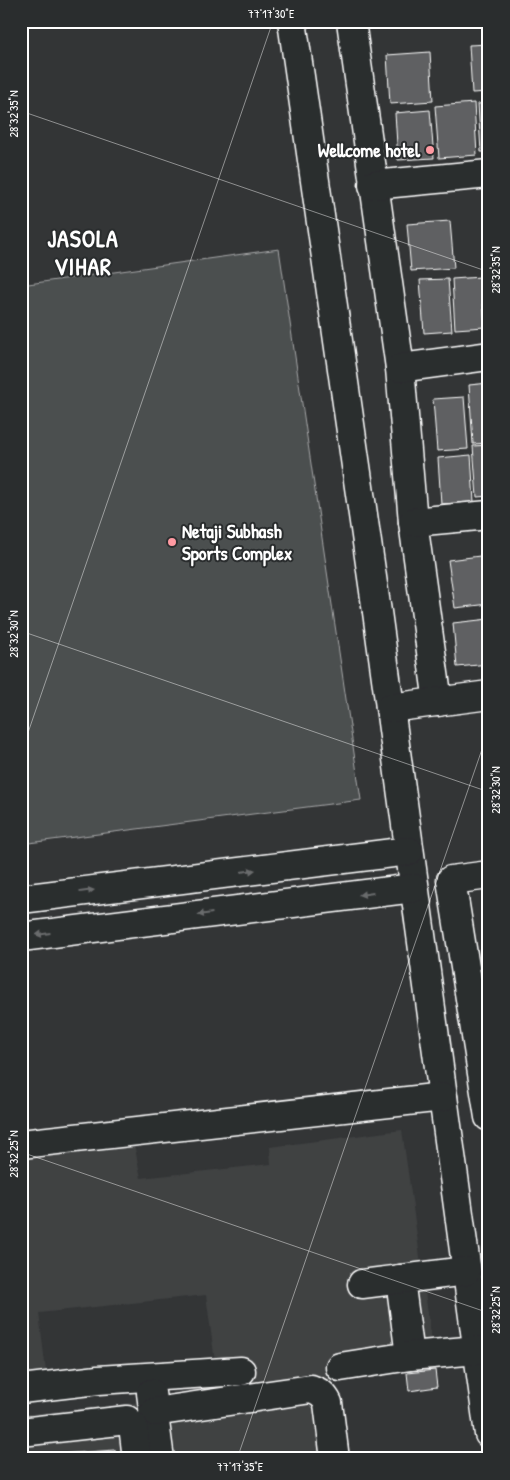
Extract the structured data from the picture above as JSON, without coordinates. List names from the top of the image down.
{
  "districts": ["JASOLA VIHAR"],
  "places": ["Wellcome hotel", "Netaji Subhash Sports Complex"],
  "coordinates": [
    "77°17'30\"E",
    "28°32'35\"N",
    "28°32'30\"N",
    "28°32'25\"N",
    "77°17'35\"E"
  ]
}
